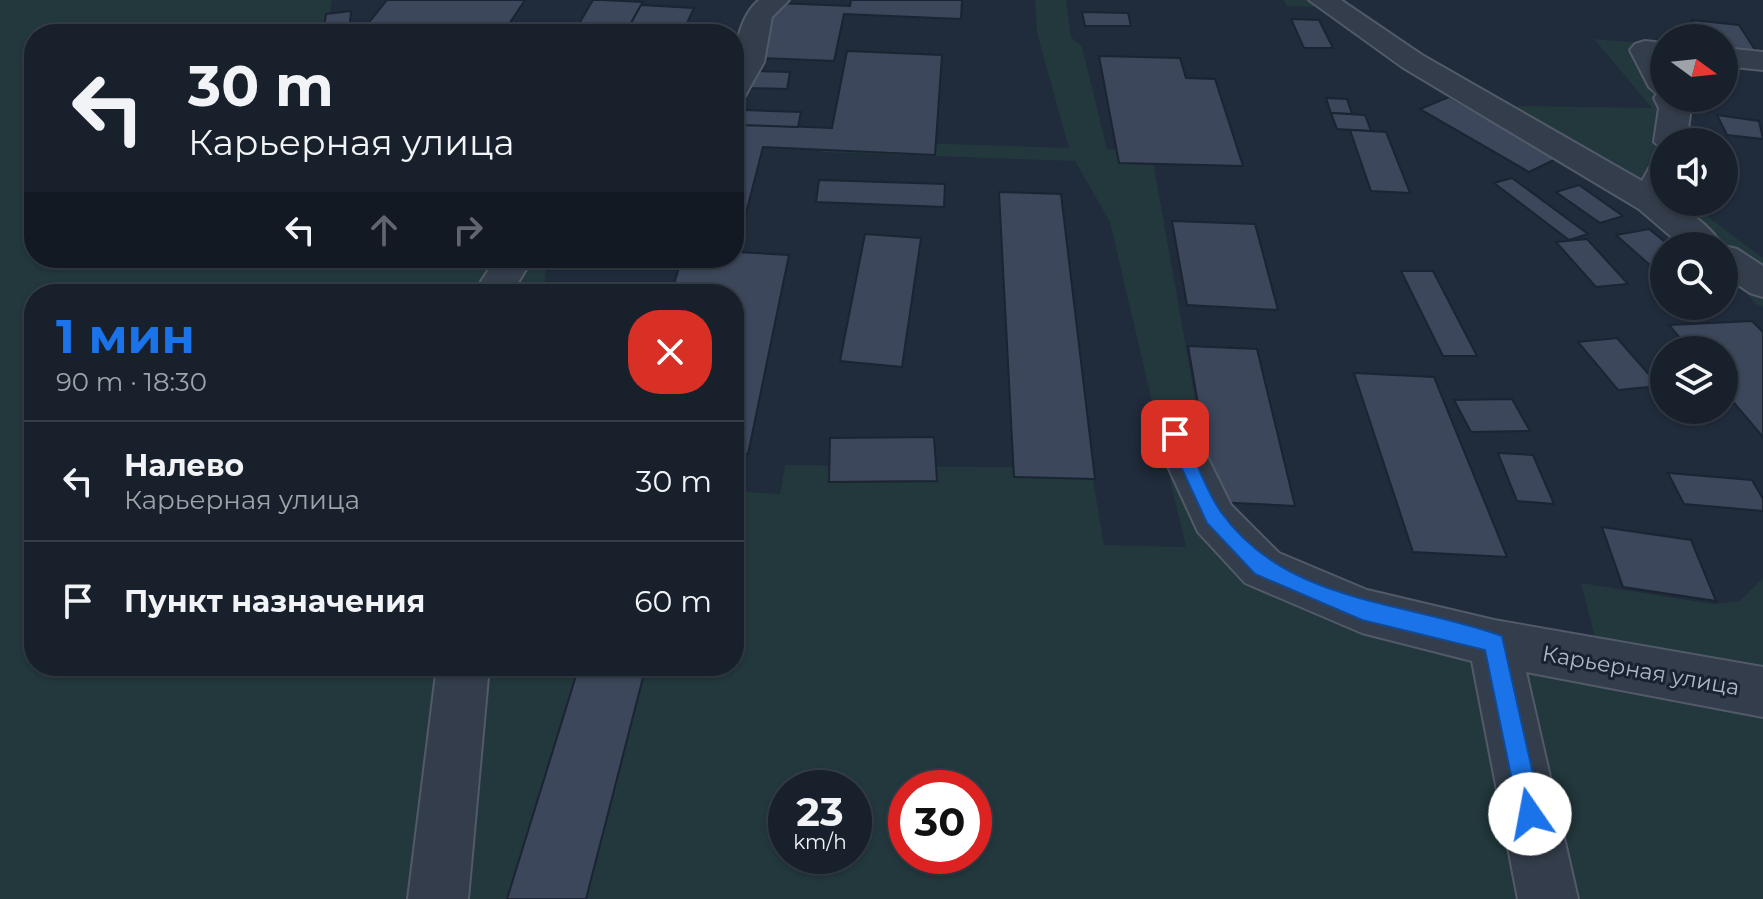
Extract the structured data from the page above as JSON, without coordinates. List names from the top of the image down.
{
  "streets": {
    "street": ["Карьерная улица"]
  },
  "north": "right",
  "page": {
    "turn": ["30 m", "Карьерная улица"],
    "heading": ["1 мин", "90 m · 18:30"],
    "list": [
      {
        "name": "Налево",
        "note": "Карьерная улица",
        "value": "30 m"
      },
      {
        "name": "Пункт назначения",
        "value": "60 m"
      }
    ],
    "speed": "23 km/h",
    "limit": "30"
  }
}
